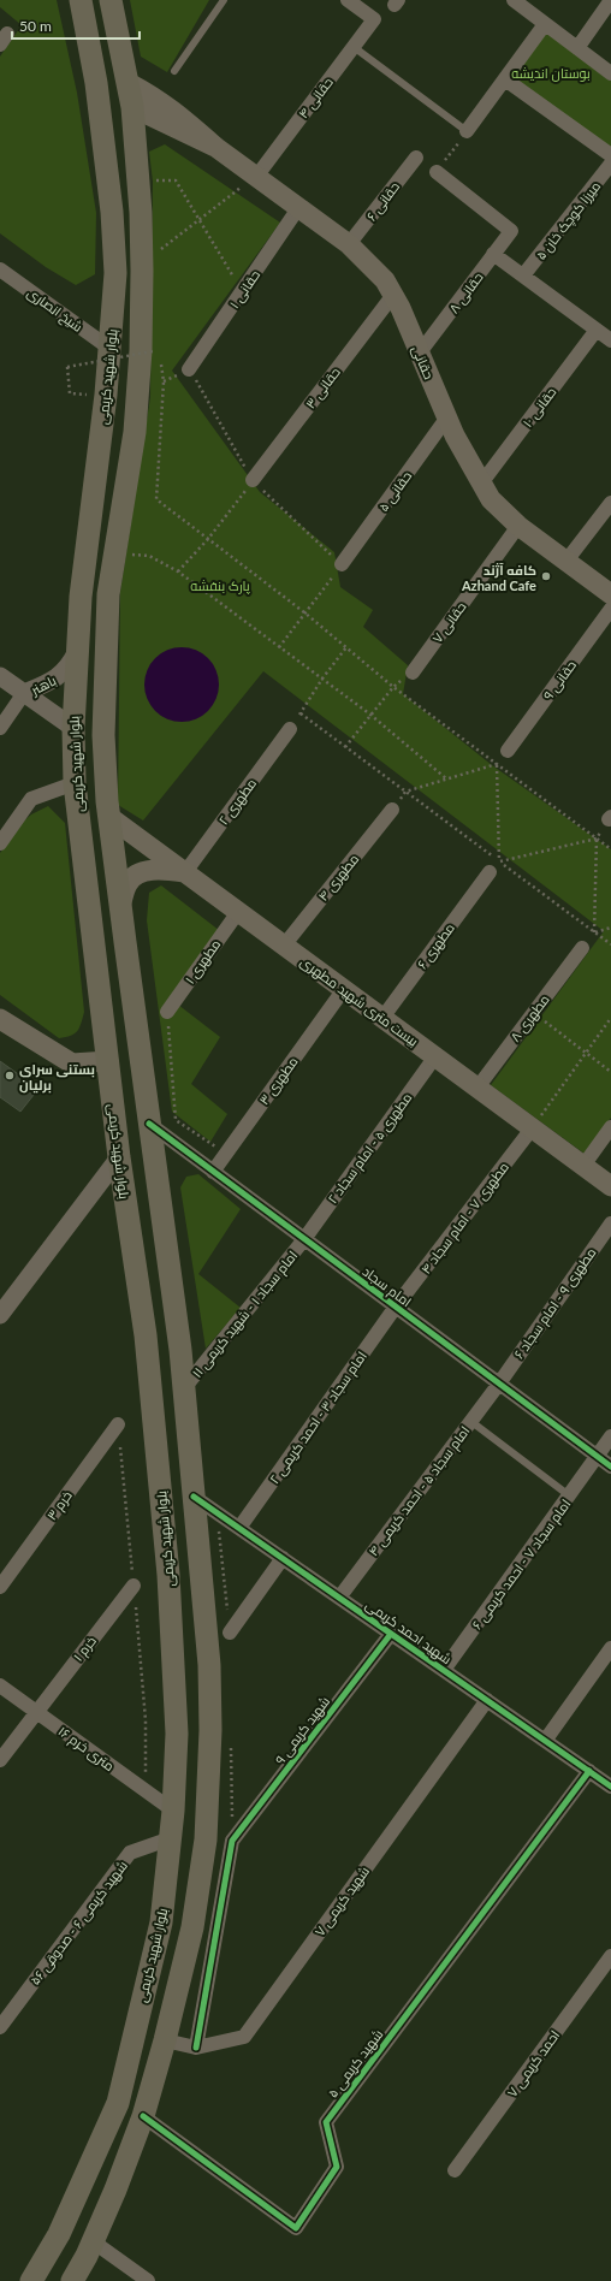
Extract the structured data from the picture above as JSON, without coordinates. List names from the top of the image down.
{
  "streets": {
    "main road": ["حقانی", "بلوار شهید کریمی", "بیست متری شهید مطهری"],
    "street": [
      "حقانی ۴",
      "حقانی ۶",
      "میرزا کوچک خان ۵",
      "حقانی ۱",
      "حقانی ۸",
      "شیخ انصاری",
      "حقانی ۳",
      "حقانی ۱۰",
      "حقانی ۵",
      "حقانی ۷",
      "حقانی ۹",
      "باهنر",
      "مطهری ۲",
      "مطهری ۴",
      "مطهری ۶",
      "مطهری ۱",
      "مطهری ۸",
      "مطهری ۳",
      "مطهری ۵ - امام سجاد ۲",
      "مطهری ۷ - امام سجاد ۴",
      "امام سجاد",
      "مطهری ۹ - امام سجاد ۶",
      "امام سجاد ۱ - شهید کریمی ۱۱",
      "امام سجاد ۳ - احمد کریمی ۲",
      "امام سجاد ۵ - احمد کریمی ۴",
      "خرم ۳",
      "امام سجاد ۷ - احمد کریمی ۶",
      "شهید احمد کریمی",
      "خرم ۱",
      "شهید کریمی ۹",
      "۱۶ متری خرم",
      "شهید کریمی ۷",
      "شهید کریمی ۶ - صدوقی ۵۶",
      "شهید کریمی ۵",
      "احمد کریمی ۷"
    ]
  },
  "crossings": [
    ["حقانی ۴", "حقانی"],
    ["حقانی ۶", "حقانی"],
    ["حقانی ۱", "حقانی"],
    ["حقانی ۸", "حقانی"],
    ["شیخ انصاری", "بلوار شهید کریمی"],
    ["حقانی", "حقانی ۳"],
    ["حقانی", "حقانی ۱۰"],
    ["حقانی", "حقانی ۵"],
    ["حقانی", "حقانی ۷"],
    ["بلوار شهید کریمی", "باهنر"],
    ["بلوار شهید کریمی", "۱۶ متری خرم"],
    ["بلوار شهید کریمی", "شهید کریمی ۶ - صدوقی ۵۶"],
    ["مطهری ۲", "بیست متری شهید مطهری"],
    ["مطهری ۴", "بیست متری شهید مطهری"],
    ["مطهری ۶", "بیست متری شهید مطهری"],
    ["مطهری ۱", "بیست متری شهید مطهری"],
    ["بیست متری شهید مطهری", "مطهری ۸"],
    ["بیست متری شهید مطهری", "مطهری ۳"],
    ["بیست متری شهید مطهری", "مطهری ۵ - امام سجاد ۲"],
    ["بیست متری شهید مطهری", "مطهری ۷ - امام سجاد ۴"],
    ["مطهری ۳", "امام سجاد"],
    ["مطهری ۵ - امام سجاد ۲", "امام سجاد"],
    ["مطهری ۵ - امام سجاد ۲", "امام سجاد ۱ - شهید کریمی ۱۱"],
    ["مطهری ۷ - امام سجاد ۴", "امام سجاد"],
    ["مطهری ۷ - امام سجاد ۴", "امام سجاد ۳ - احمد کریمی ۲"],
    ["امام سجاد", "مطهری ۹ - امام سجاد ۶"],
    ["امام سجاد", "امام سجاد ۱ - شهید کریمی ۱۱"],
    ["امام سجاد", "امام سجاد ۳ - احمد کریمی ۲"],
    ["امام سجاد", "امام سجاد ۵ - احمد کریمی ۴"],
    ["امام سجاد", "امام سجاد ۷ - احمد کریمی ۶"],
    ["مطهری ۹ - امام سجاد ۶", "امام سجاد ۵ - احمد کریمی ۴"],
    ["امام سجاد ۳ - احمد کریمی ۲", "شهید احمد کریمی"],
    ["امام سجاد ۵ - احمد کریمی ۴", "شهید احمد کریمی"],
    ["امام سجاد ۷ - احمد کریمی ۶", "شهید احمد کریمی"],
    ["شهید احمد کریمی", "شهید کریمی ۹"],
    ["شهید احمد کریمی", "شهید کریمی ۷"],
    ["شهید احمد کریمی", "شهید کریمی ۵"],
    ["خرم ۱", "۱۶ متری خرم"]
  ],
  "parks": ["بوستان اندیشه", "پارک بنفشه"],
  "places": ["کافه آژند Azhand Cafe", "بستنی سرای برلیان"],
  "scale_bar": "50 m"
}
